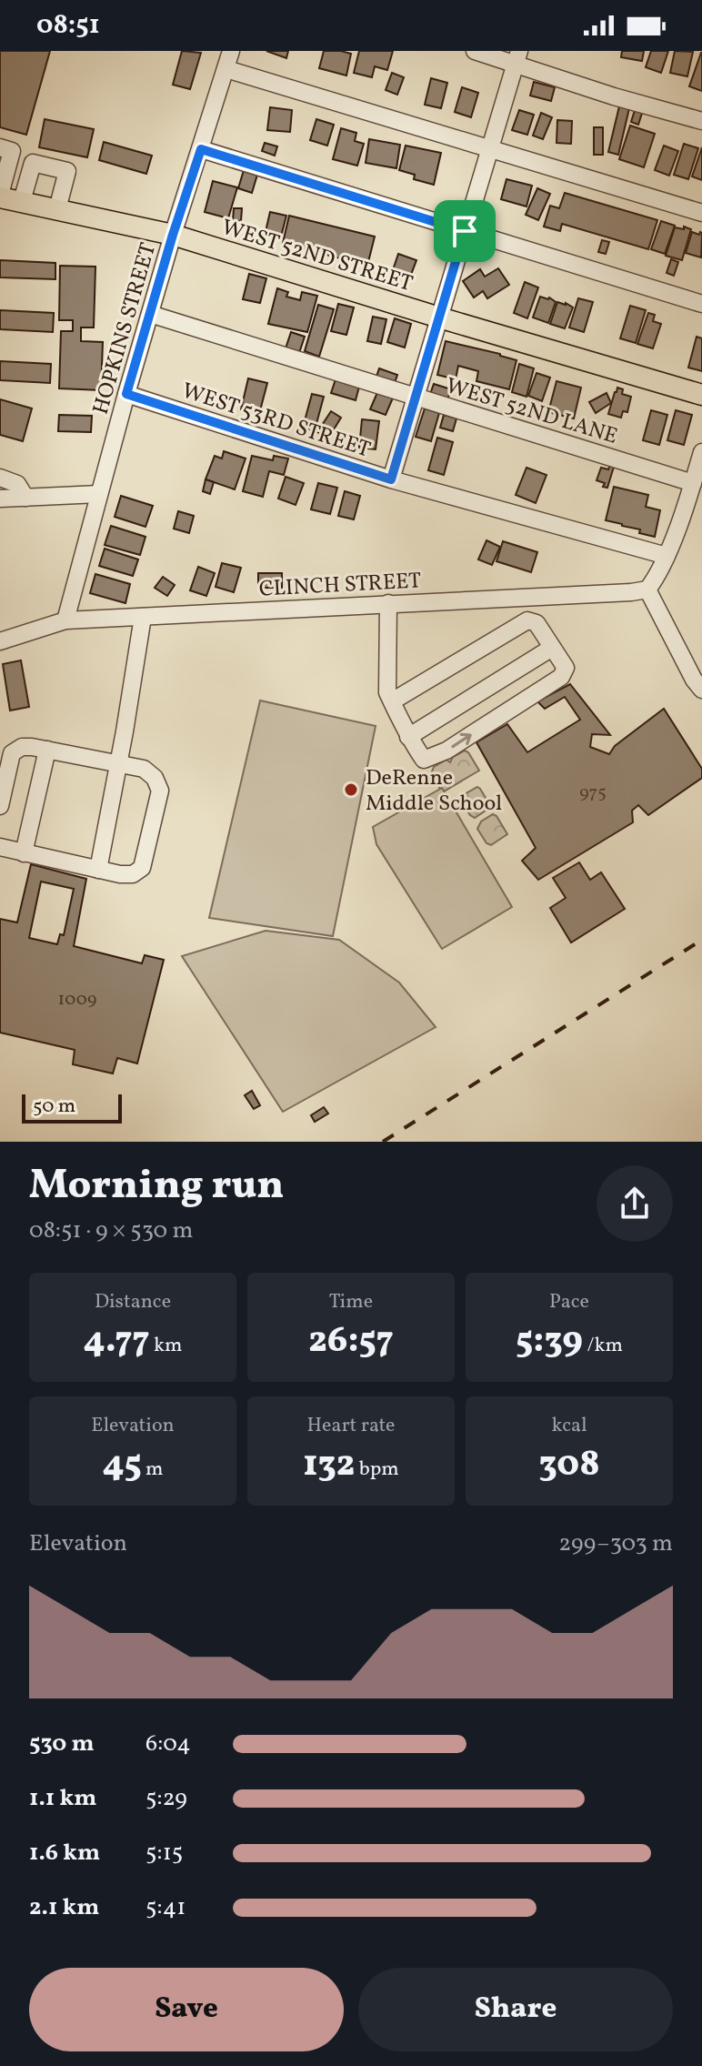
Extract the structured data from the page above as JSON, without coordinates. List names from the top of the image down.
{
  "streets": {
    "main road": ["WEST 52ND STREET"],
    "street": [
      "HOPKINS STREET",
      "WEST 52ND LANE",
      "WEST 53RD STREET",
      "CLINCH STREET"
    ]
  },
  "crossings": [
    ["WEST 52ND STREET", "HOPKINS STREET"],
    ["HOPKINS STREET", "WEST 52ND LANE"],
    ["HOPKINS STREET", "WEST 53RD STREET"],
    ["HOPKINS STREET", "CLINCH STREET"]
  ],
  "places": ["DeRenne Middle School"],
  "house_numbers": ["975", "1009"],
  "scale_bar": "50 m",
  "page": {
    "status": "08:51",
    "scale": "50 m",
    "heading": ["Morning run", "08:51 · 9 × 530 m"],
    "stats": [
      ["Distance", "4.77 km"],
      ["Time", "26:57"],
      ["Pace", "5:39 /km"],
      ["Elevation", "45 m"],
      ["Heart rate", "132 bpm"],
      ["kcal", "308"]
    ],
    "chart": ["Elevation", "299–303 m"],
    "list": [
      {
        "name": "530 m",
        "note": "6:04"
      },
      {
        "name": "1.1 km",
        "note": "5:29"
      },
      {
        "name": "1.6 km",
        "note": "5:15"
      },
      {
        "name": "2.1 km",
        "note": "5:41"
      }
    ],
    "buttons": ["Save", "Share"]
  }
}
